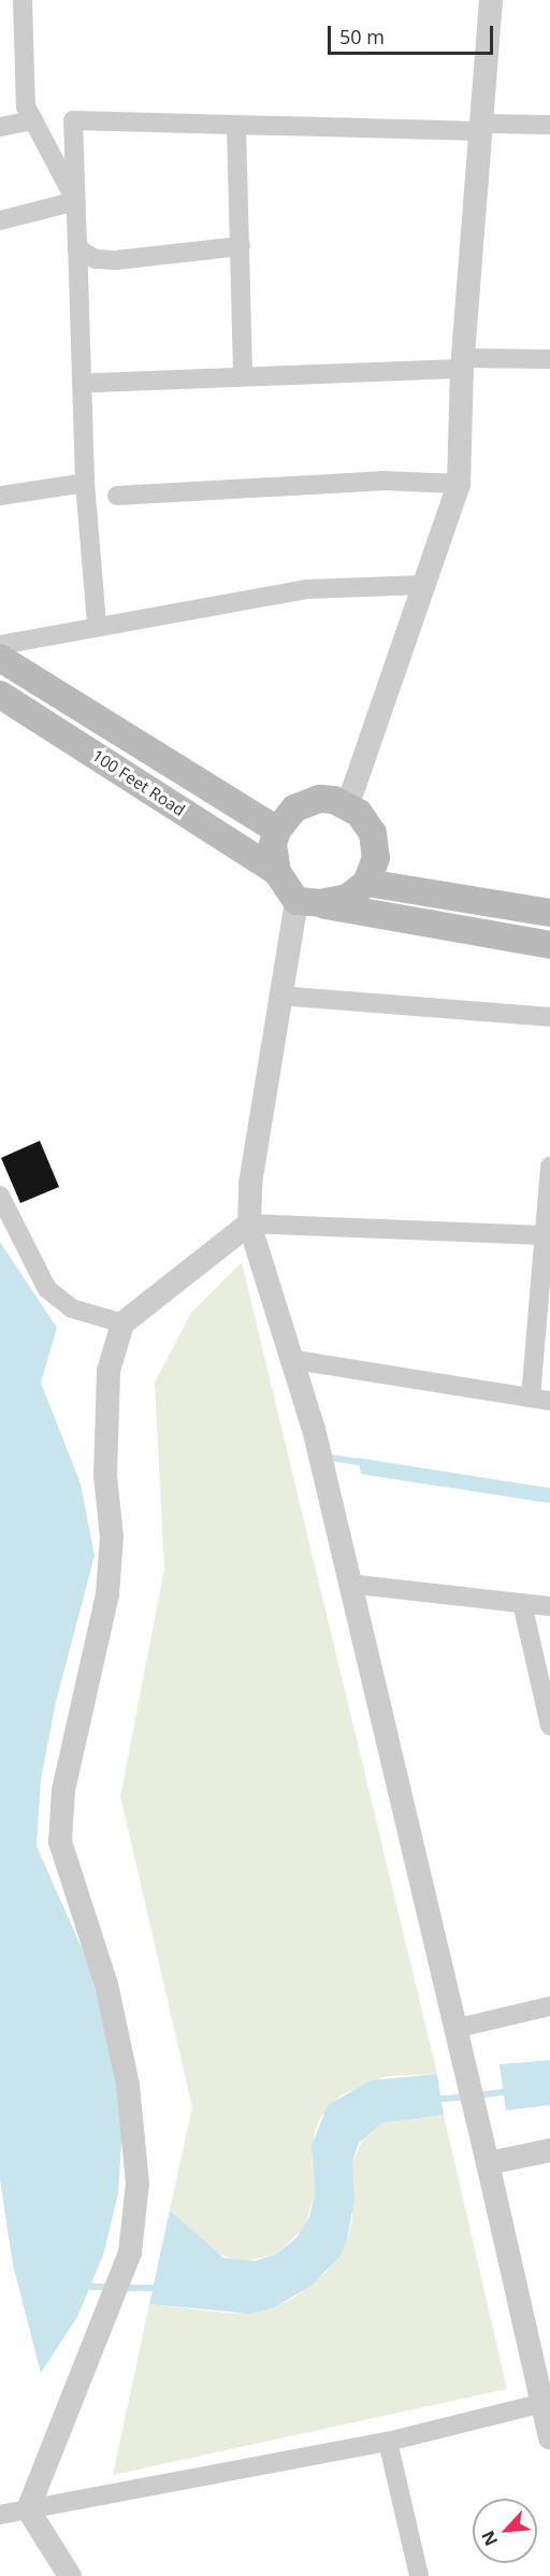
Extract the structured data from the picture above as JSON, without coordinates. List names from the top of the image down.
{
  "streets": {
    "main road": ["100 Feet Road"]
  },
  "scale_bar": "50 m",
  "north": "bottom left"
}
